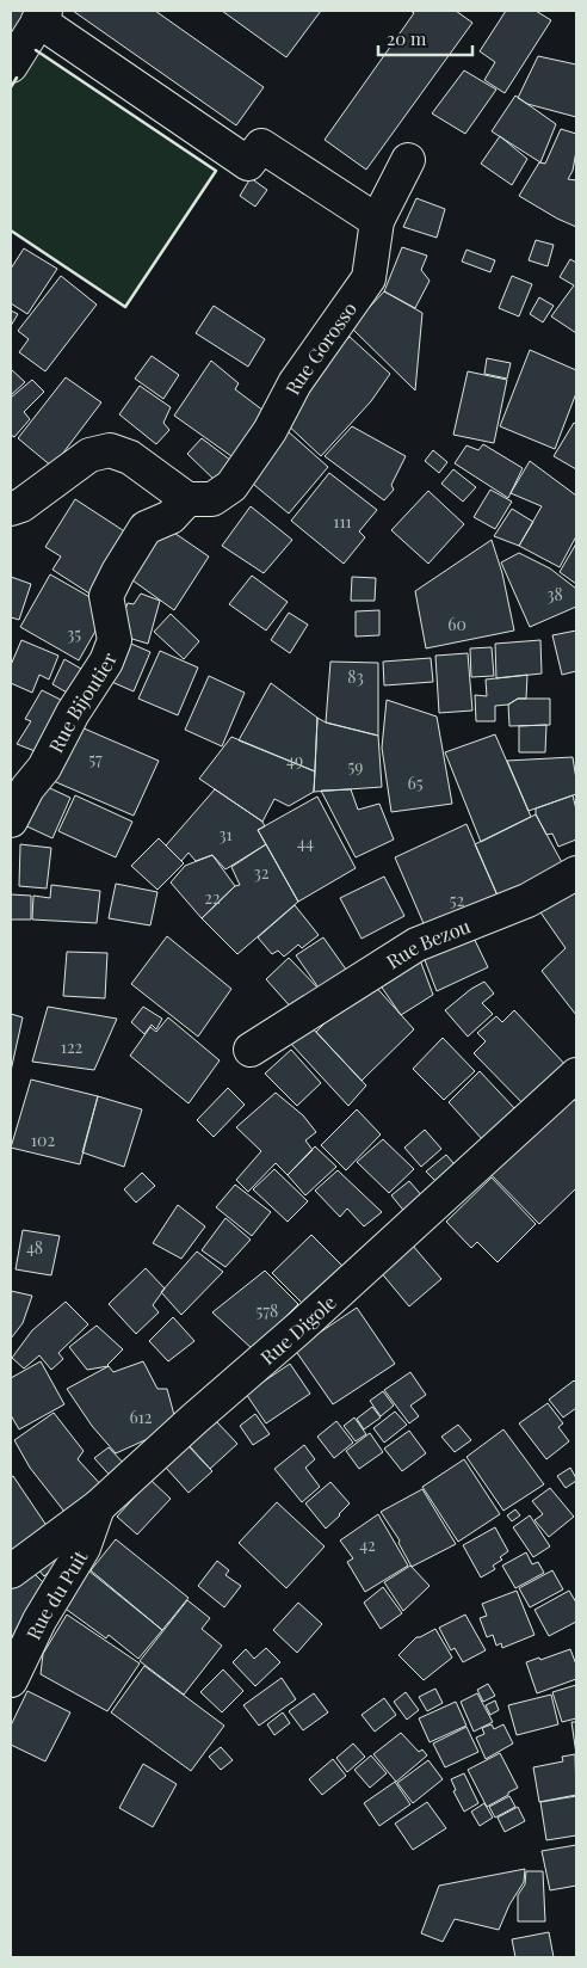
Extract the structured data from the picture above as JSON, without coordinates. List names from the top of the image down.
{
  "streets": {
    "street": [
      "Rue Gorosso",
      "Rue Bijoutier",
      "Rue Bezou",
      "Rue Digole",
      "Rue du Puit"
    ]
  },
  "crossings": [
    ["Rue Gorosso", "Rue Bijoutier"],
    ["Rue Digole", "Rue du Puit"]
  ],
  "house_numbers": [
    "111",
    "38",
    "60",
    "35",
    "83",
    "57",
    "49",
    "59",
    "65",
    "31",
    "44",
    "32",
    "22",
    "52",
    "122",
    "102",
    "48",
    "578",
    "612",
    "42"
  ],
  "scale_bar": "20 m"
}
